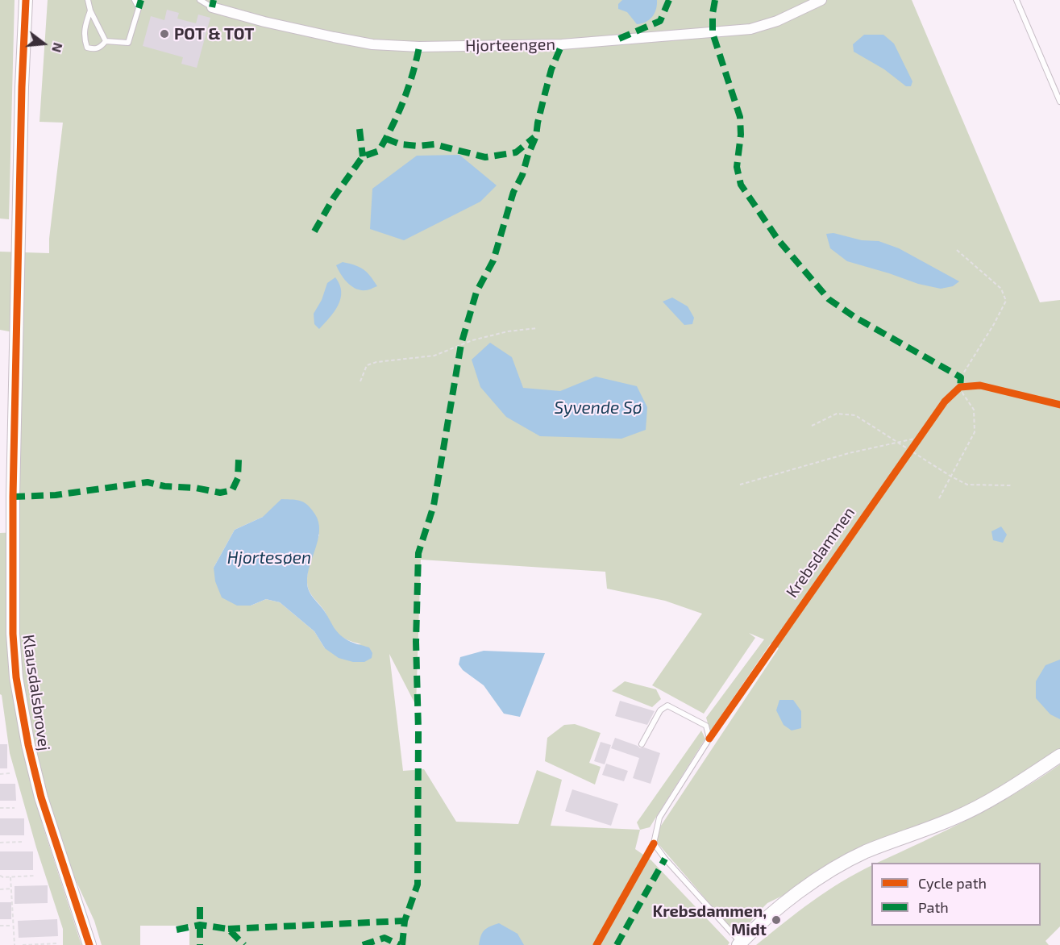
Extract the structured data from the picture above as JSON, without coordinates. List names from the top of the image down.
{
  "streets": {
    "street": ["Hjorteengen", "Klausdalsbrovej"],
    "cycle path": ["Krebsdammen"]
  },
  "water": ["Syvende Sø", "Hjortesøen"],
  "places": ["POT & TOT", "Krebsdammen, Midt"],
  "legend": ["Cycle path", "Path"],
  "north": "right"
}
